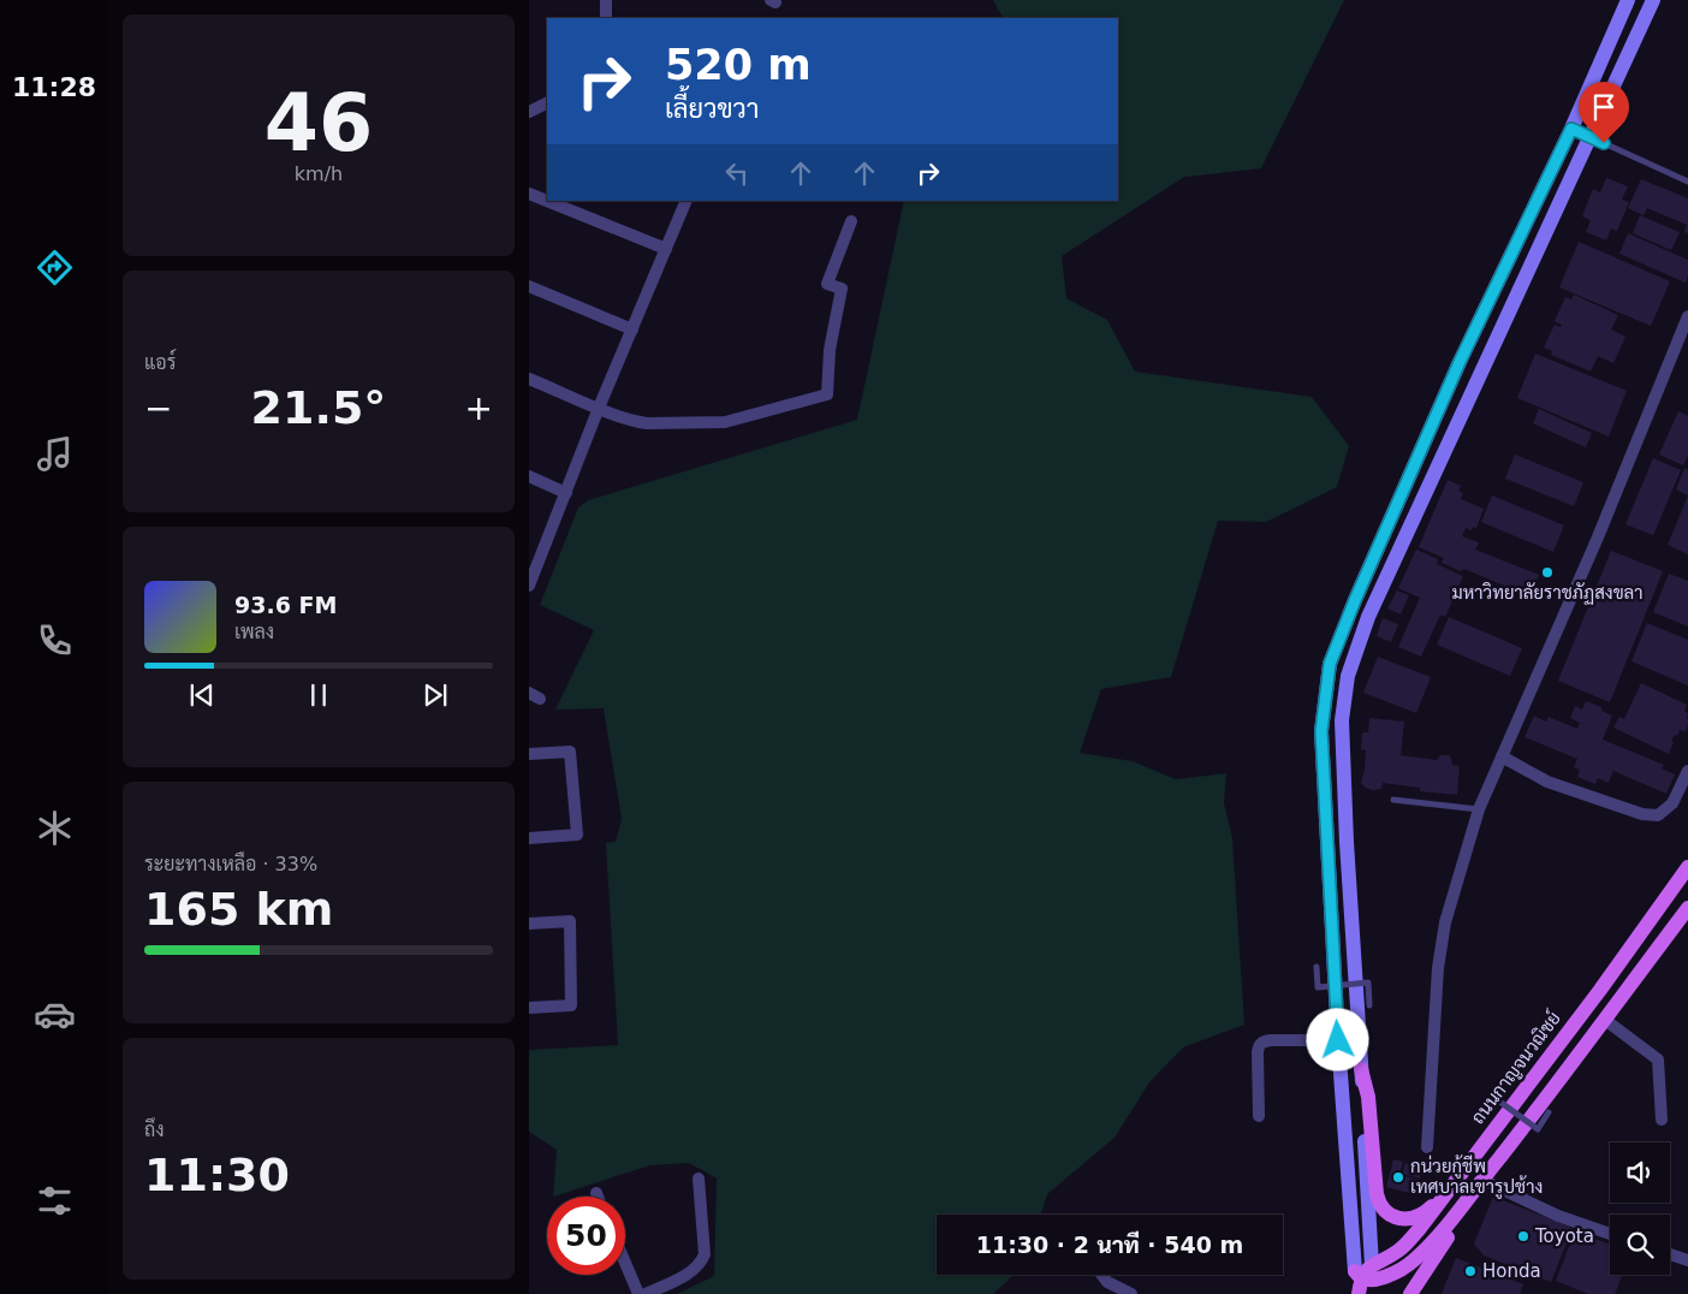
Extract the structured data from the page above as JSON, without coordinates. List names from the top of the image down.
{
  "streets": {
    "main road": ["ถนนกาญจนวณิชย์"]
  },
  "places": [
    "มหาวิทยาลัยราชภัฏสงขลา",
    "กน่วยกู้ชีพ เทศบาลเขารูปช้าง",
    "Toyota",
    "Honda"
  ],
  "page": {
    "tabs": "11:28",
    "tile": [
      ["46", "km/h"],
      "แอร์",
      ["ระยะทางเหลือ · 33%", "165 km"],
      ["ถึง", "11:30"]
    ],
    "turn": ["520 m", "เลี้ยวขวา"],
    "heat": ["−", "21.5°", "+"],
    "song": ["93.6 FM", "เพลง"],
    "limit": "50",
    "trip": "11:30 · 2 นาที · 540 m"
  }
}
